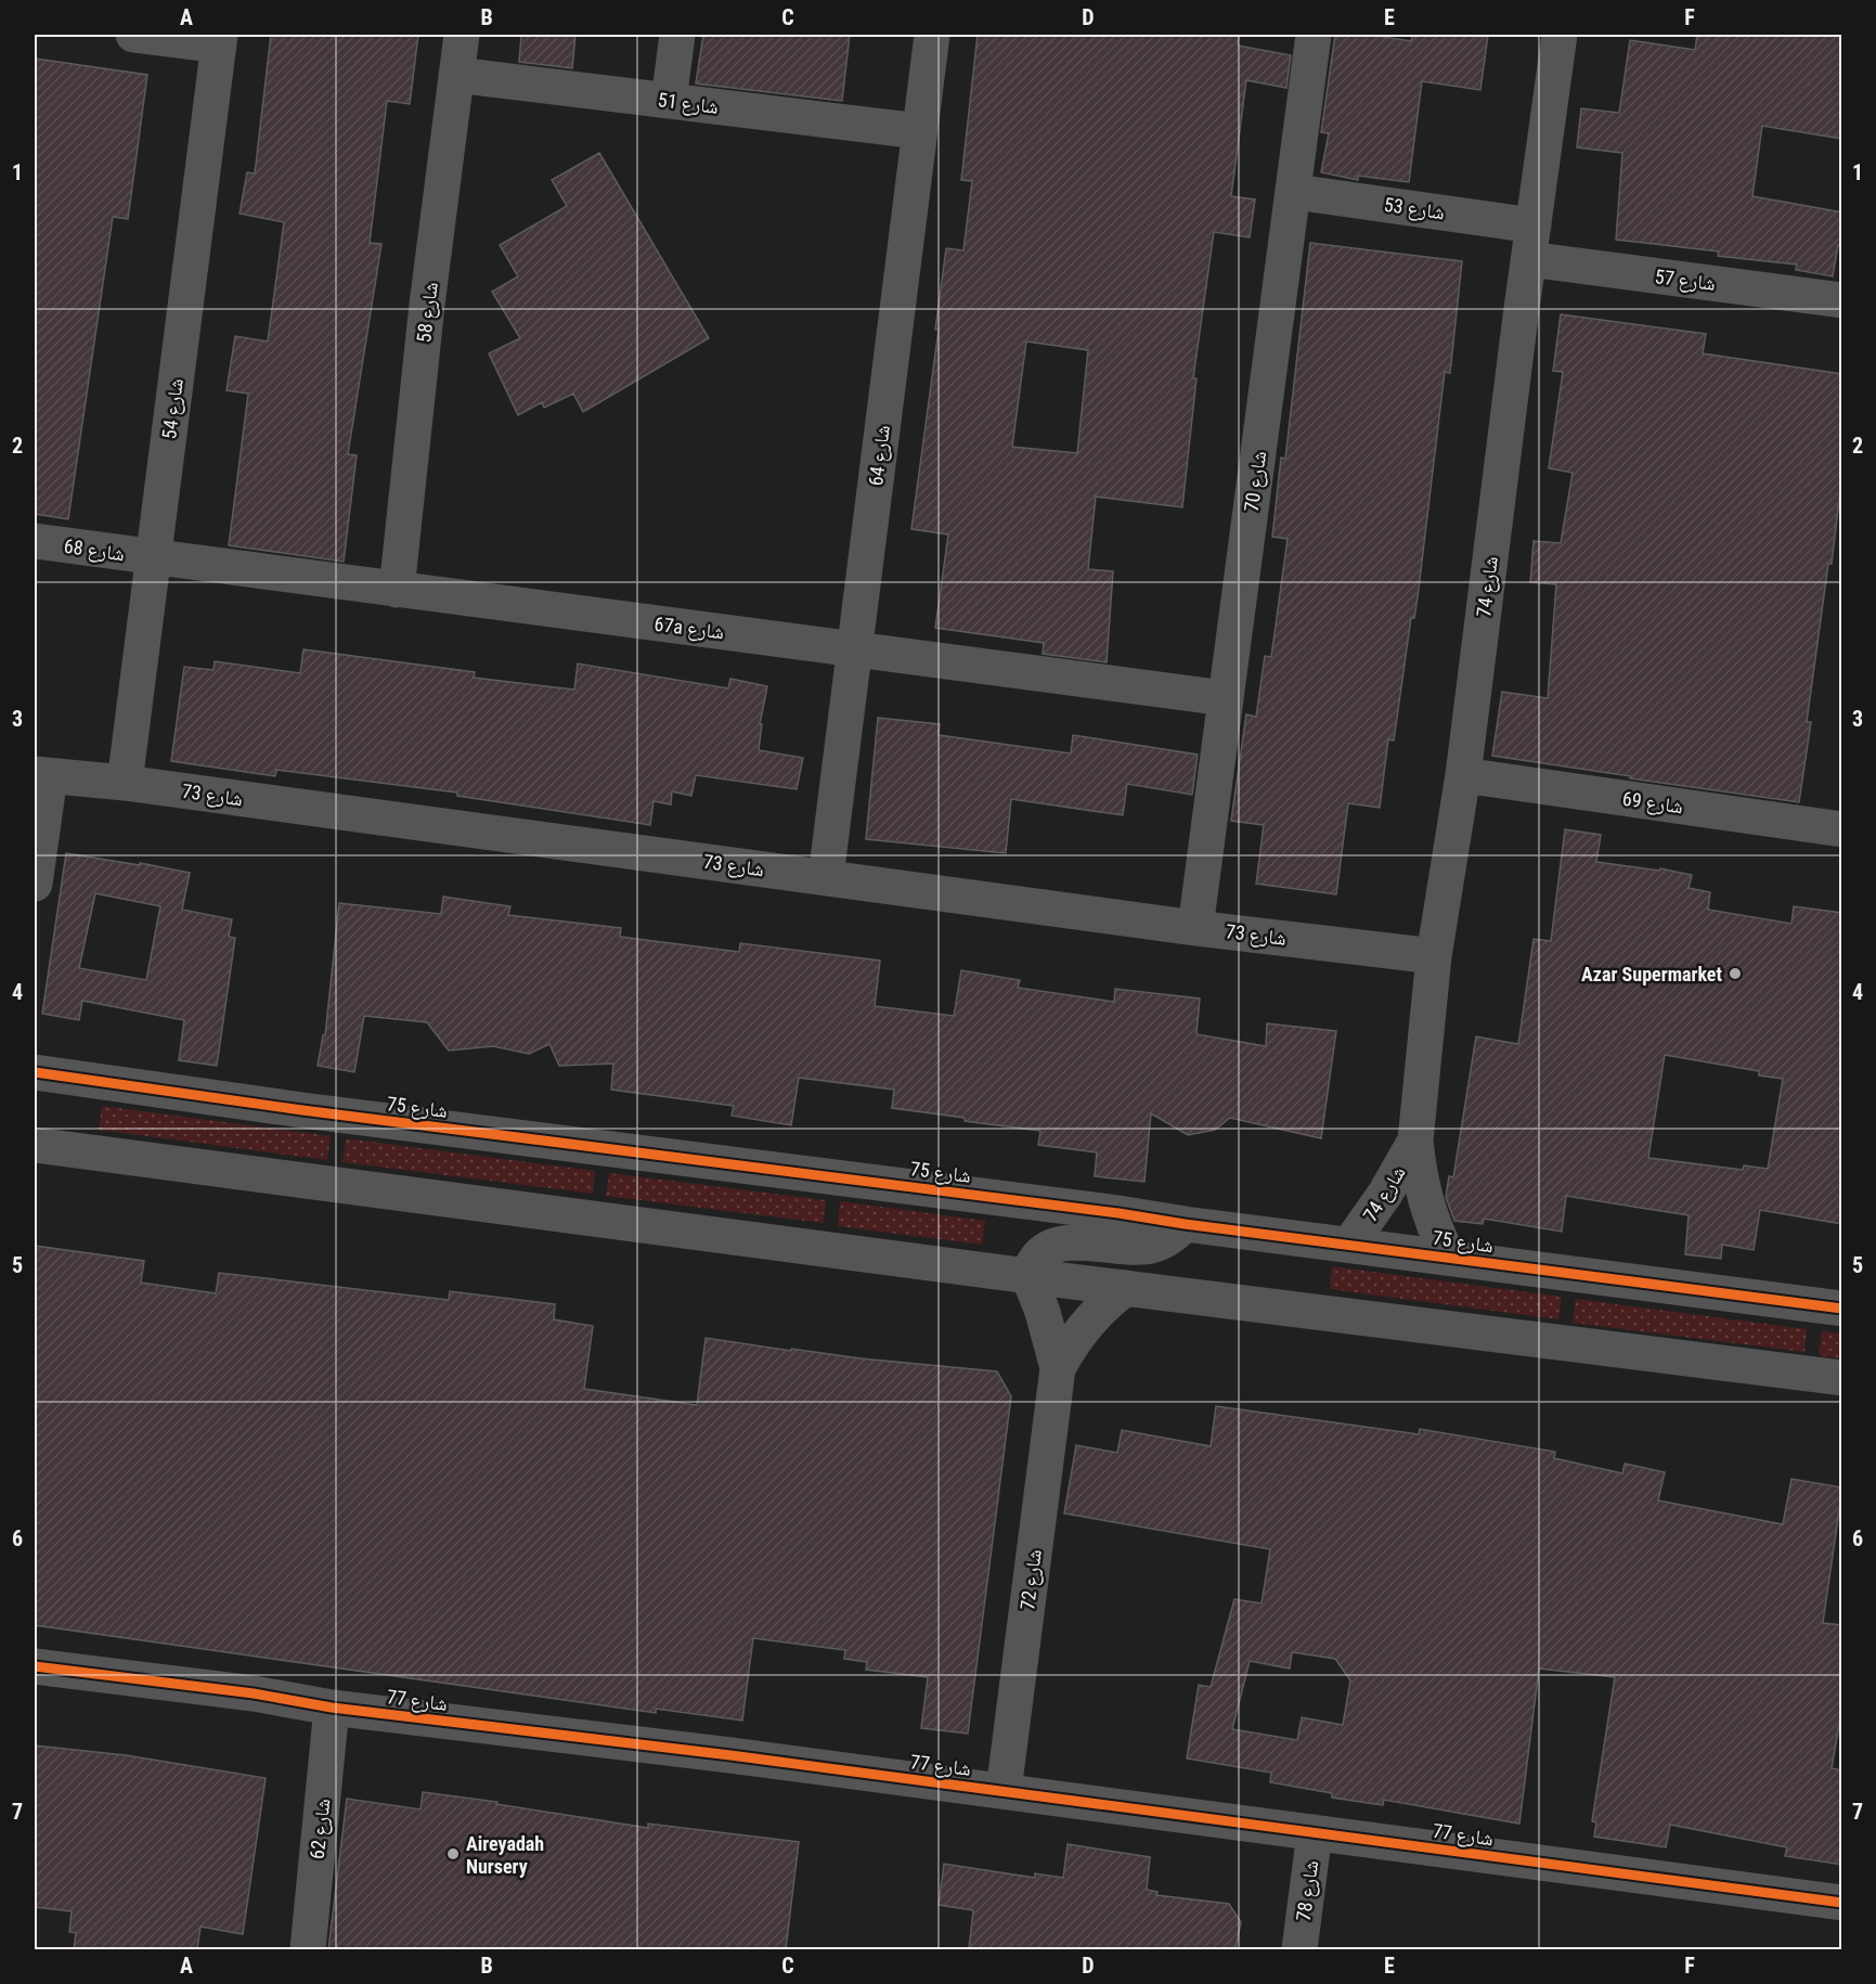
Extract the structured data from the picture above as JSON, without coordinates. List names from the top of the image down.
{
  "streets": {
    "street": [
      "شارع 51",
      "شارع 53",
      "شارع 57",
      "شارع 58",
      "شارع 54",
      "شارع 64",
      "شارع 70",
      "شارع 68",
      "شارع 74",
      "67a شارع",
      "شارع 73",
      "شارع 69",
      "شارع 75",
      "شارع 72",
      "شارع 77",
      "شارع 62",
      "شارع 78"
    ]
  },
  "crossings": [
    ["شارع 51", "شارع 58"],
    ["شارع 51", "شارع 64"],
    ["شارع 53", "شارع 57"],
    ["شارع 53", "شارع 70"],
    ["شارع 53", "شارع 74"],
    ["شارع 57", "شارع 74"],
    ["شارع 58", "67a شارع"],
    ["شارع 54", "شارع 68"],
    ["شارع 54", "67a شارع"],
    ["شارع 54", "شارع 73"],
    ["شارع 64", "67a شارع"],
    ["شارع 64", "شارع 73"],
    ["شارع 70", "67a شارع"],
    ["شارع 70", "شارع 73"],
    ["شارع 68", "67a شارع"],
    ["شارع 74", "شارع 73"],
    ["شارع 74", "شارع 69"],
    ["شارع 74", "شارع 75"],
    ["شارع 72", "شارع 77"],
    ["شارع 77", "شارع 62"],
    ["شارع 77", "شارع 78"]
  ],
  "places": ["Azar Supermarket", "Aireyadah Nursery"],
  "grid": {
    "columns": [
      "A",
      "B",
      "C",
      "D",
      "E",
      "F"
    ],
    "rows": [
      "1",
      "2",
      "3",
      "4",
      "5",
      "6",
      "7"
    ]
  }
}
